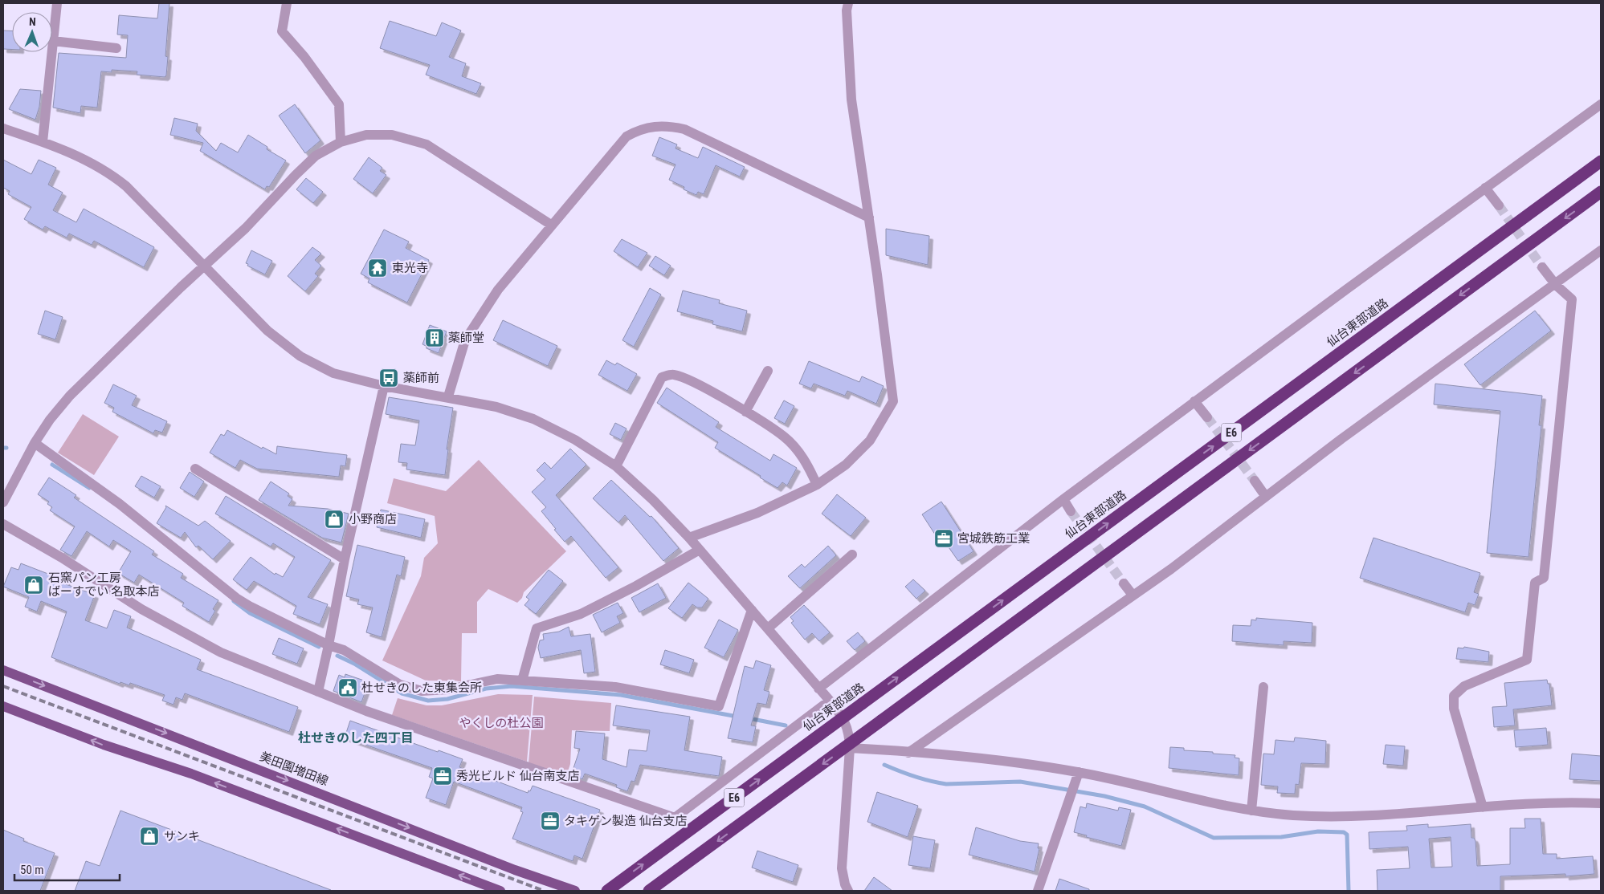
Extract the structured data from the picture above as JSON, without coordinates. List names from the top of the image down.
{
  "streets": {
    "highway": ["仙台東部道路", "E6"],
    "main road": ["美田園増田線"]
  },
  "districts": ["杜せきのした四丁目"],
  "parks": ["やくしの杜公園"],
  "places": {
    "temple": ["東光寺"],
    "building": ["薬師堂"],
    "bus stop": ["薬師前"],
    "shop": ["小野商店", "石窯パン工房 ばーすでい 名取本店", "サンキ"],
    "office": ["宮城鉄筋工業", "秀光ビルド 仙台南支店", "タキゲン製造 仙台支店"],
    "public building": ["杜せきのした東集会所"]
  },
  "scale_bar": "50 m",
  "north": "top"
}
